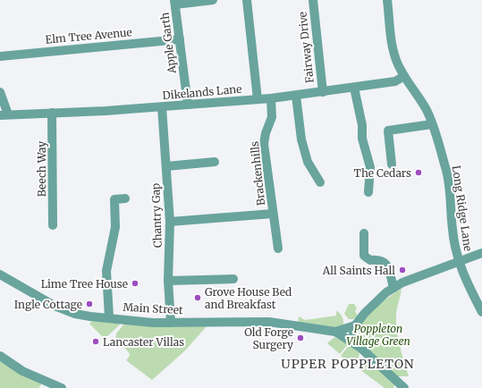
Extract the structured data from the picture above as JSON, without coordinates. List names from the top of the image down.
{
  "streets": {
    "street": [
      "Elm Tree Avenue",
      "Apple Garth",
      "Fairway Drive",
      "Dikelands Lane",
      "Beech Way",
      "Brackenhills",
      "Long Ridge Lane",
      "Chantry Gap",
      "Main Street"
    ]
  },
  "crossings": [
    ["Elm Tree Avenue", "Apple Garth"],
    ["Apple Garth", "Dikelands Lane"],
    ["Fairway Drive", "Dikelands Lane"],
    ["Dikelands Lane", "Beech Way"],
    ["Dikelands Lane", "Brackenhills"],
    ["Dikelands Lane", "Long Ridge Lane"],
    ["Dikelands Lane", "Chantry Gap"],
    ["Chantry Gap", "Main Street"]
  ],
  "districts": ["UPPER POPPLETON"],
  "parks": ["Poppleton Village Green"],
  "places": [
    "The Cedars",
    "All Saints Hall",
    "Lime Tree House",
    "Grove House Bed and Breakfast",
    "Ingle Cottage",
    "Old Forge Surgery",
    "Lancaster Villas"
  ]
}
